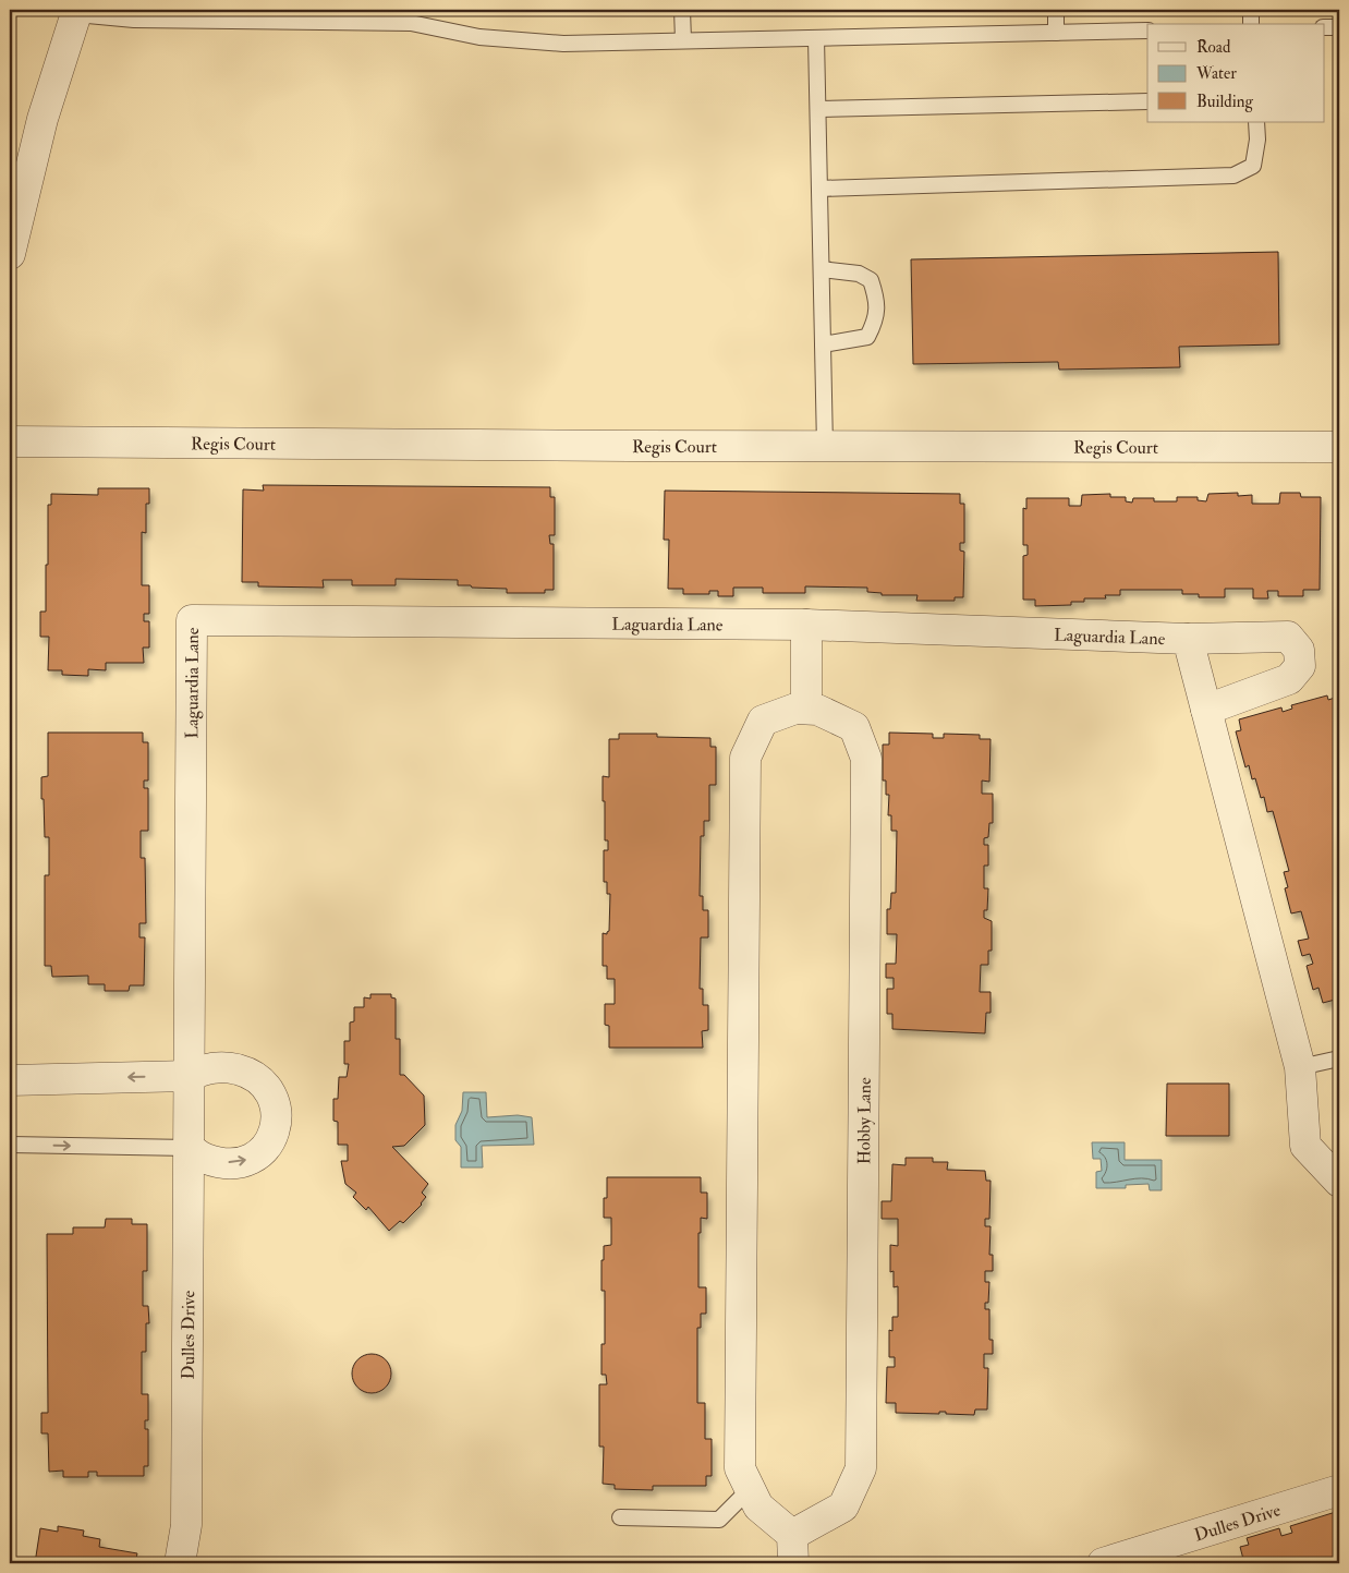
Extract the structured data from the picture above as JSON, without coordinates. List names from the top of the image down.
{
  "streets": {
    "street": [
      "Regis Court",
      "Laguardia Lane",
      "Hobby Lane",
      "Dulles Drive"
    ]
  },
  "crossings": [
    ["Laguardia Lane", "Dulles Drive"]
  ],
  "legend": ["Road", "Water", "Building"]
}
